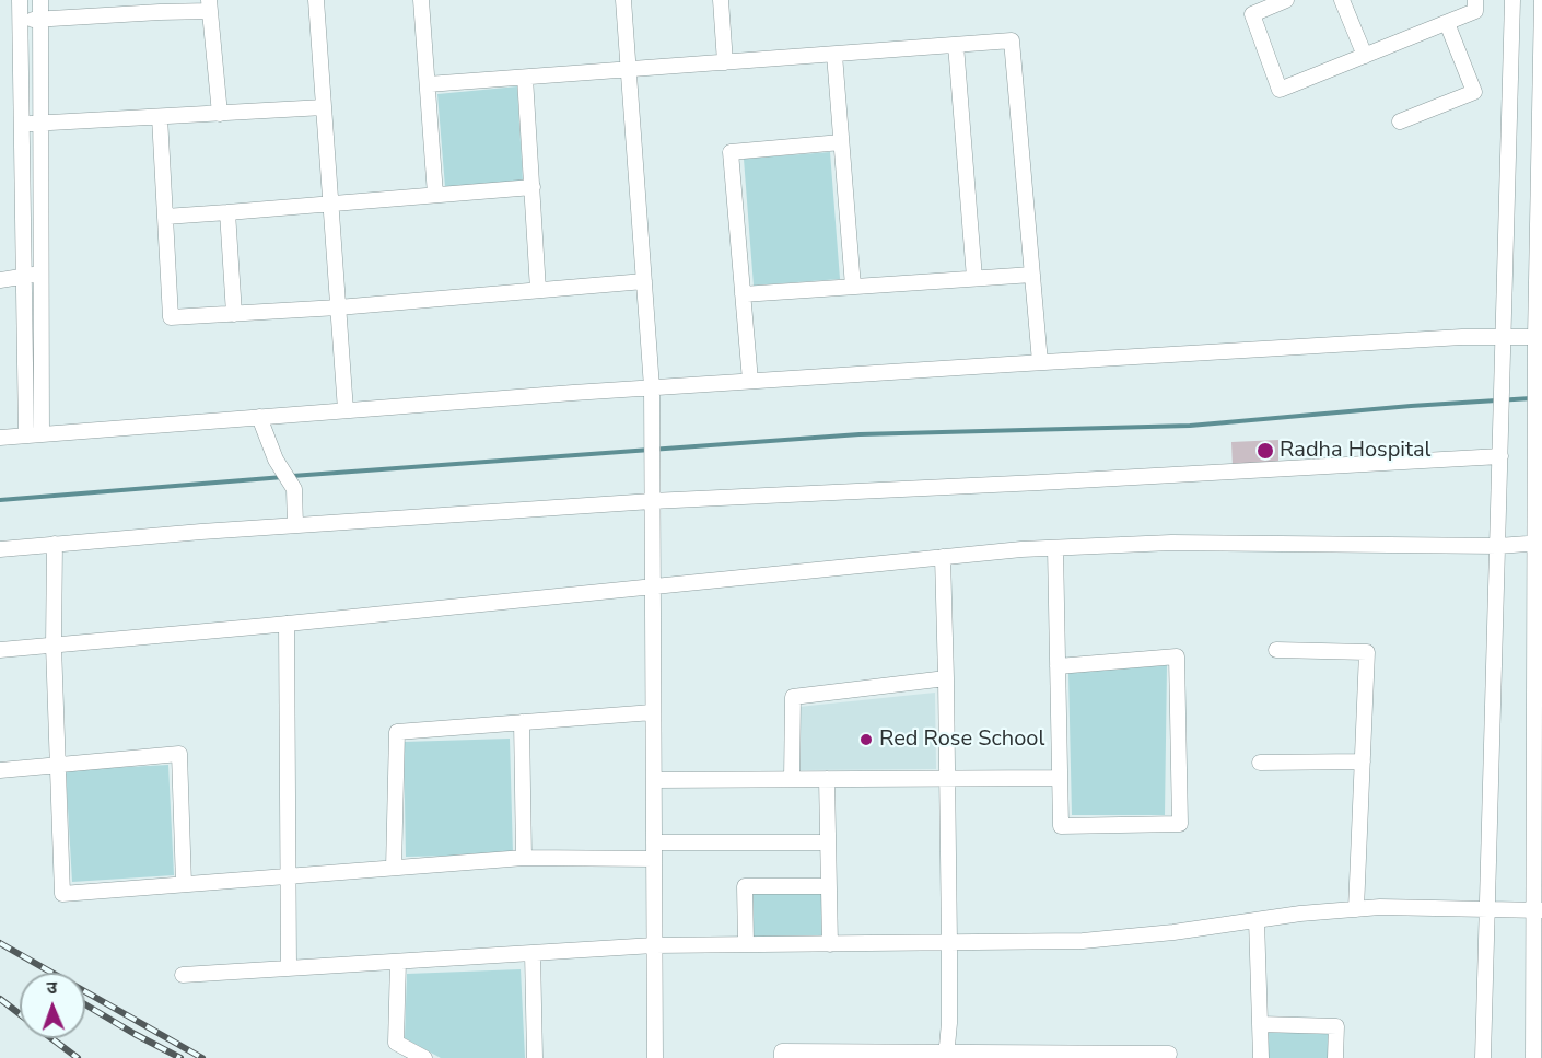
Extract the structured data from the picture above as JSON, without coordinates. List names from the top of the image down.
{
  "places": ["Radha Hospital", "Red Rose School"],
  "north": "top"
}
